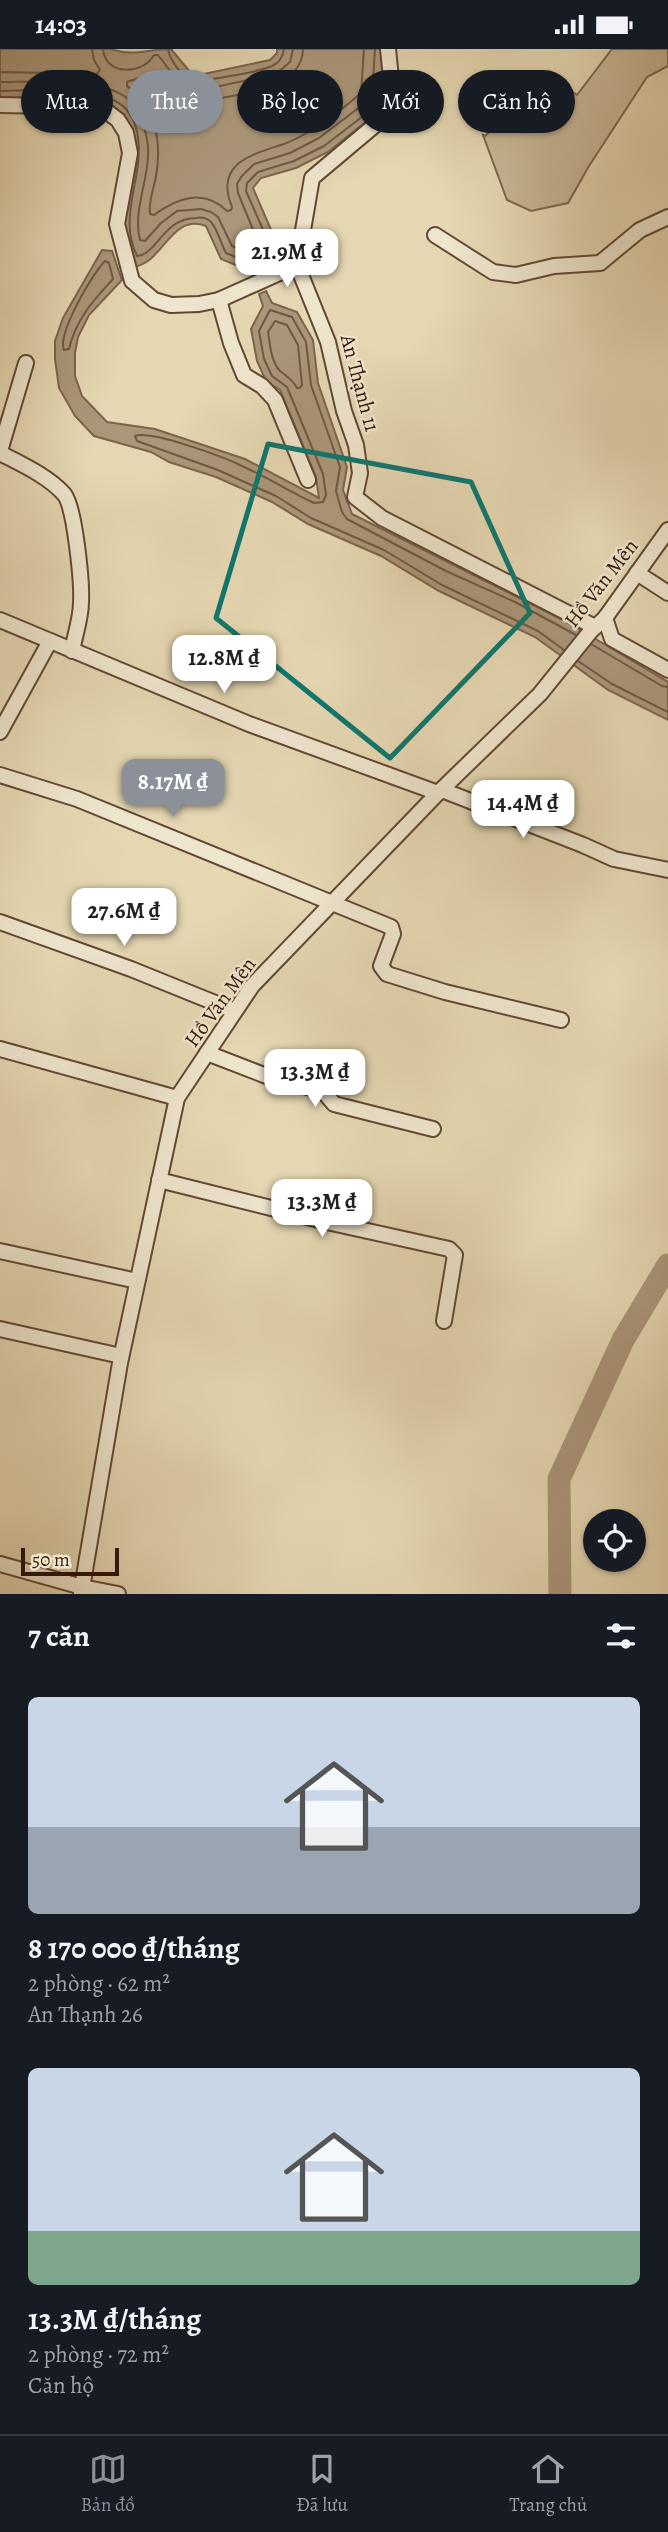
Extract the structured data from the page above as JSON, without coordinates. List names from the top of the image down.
{
  "streets": {
    "street": ["An Thạnh 11", "Hồ Văn Mên"]
  },
  "crossings": [
    ["An Thạnh 11", "Hồ Văn Mên"]
  ],
  "scale_bar": "50 m",
  "page": {
    "status": "14:03",
    "chip": [
      "Mua",
      "Thuê",
      "Bộ lọc",
      "Mới",
      "Căn hộ"
    ],
    "price": [
      "21.9M ₫",
      "12.8M ₫",
      "8.17M ₫",
      "14.4M ₫",
      "27.6M ₫",
      "13.3M ₫",
      "13.3M ₫"
    ],
    "scale": "50 m",
    "heading": "7 căn",
    "list": [
      {
        "name": "8 170 000 ₫/tháng",
        "note": "2 phòng · 62 m² · An Thạnh 26"
      },
      {
        "name": "13.3M ₫/tháng",
        "note": "2 phòng · 72 m² · Căn hộ"
      }
    ],
    "tabs": ["Bản đồ", "Đã lưu", "Trang chủ"]
  }
}
